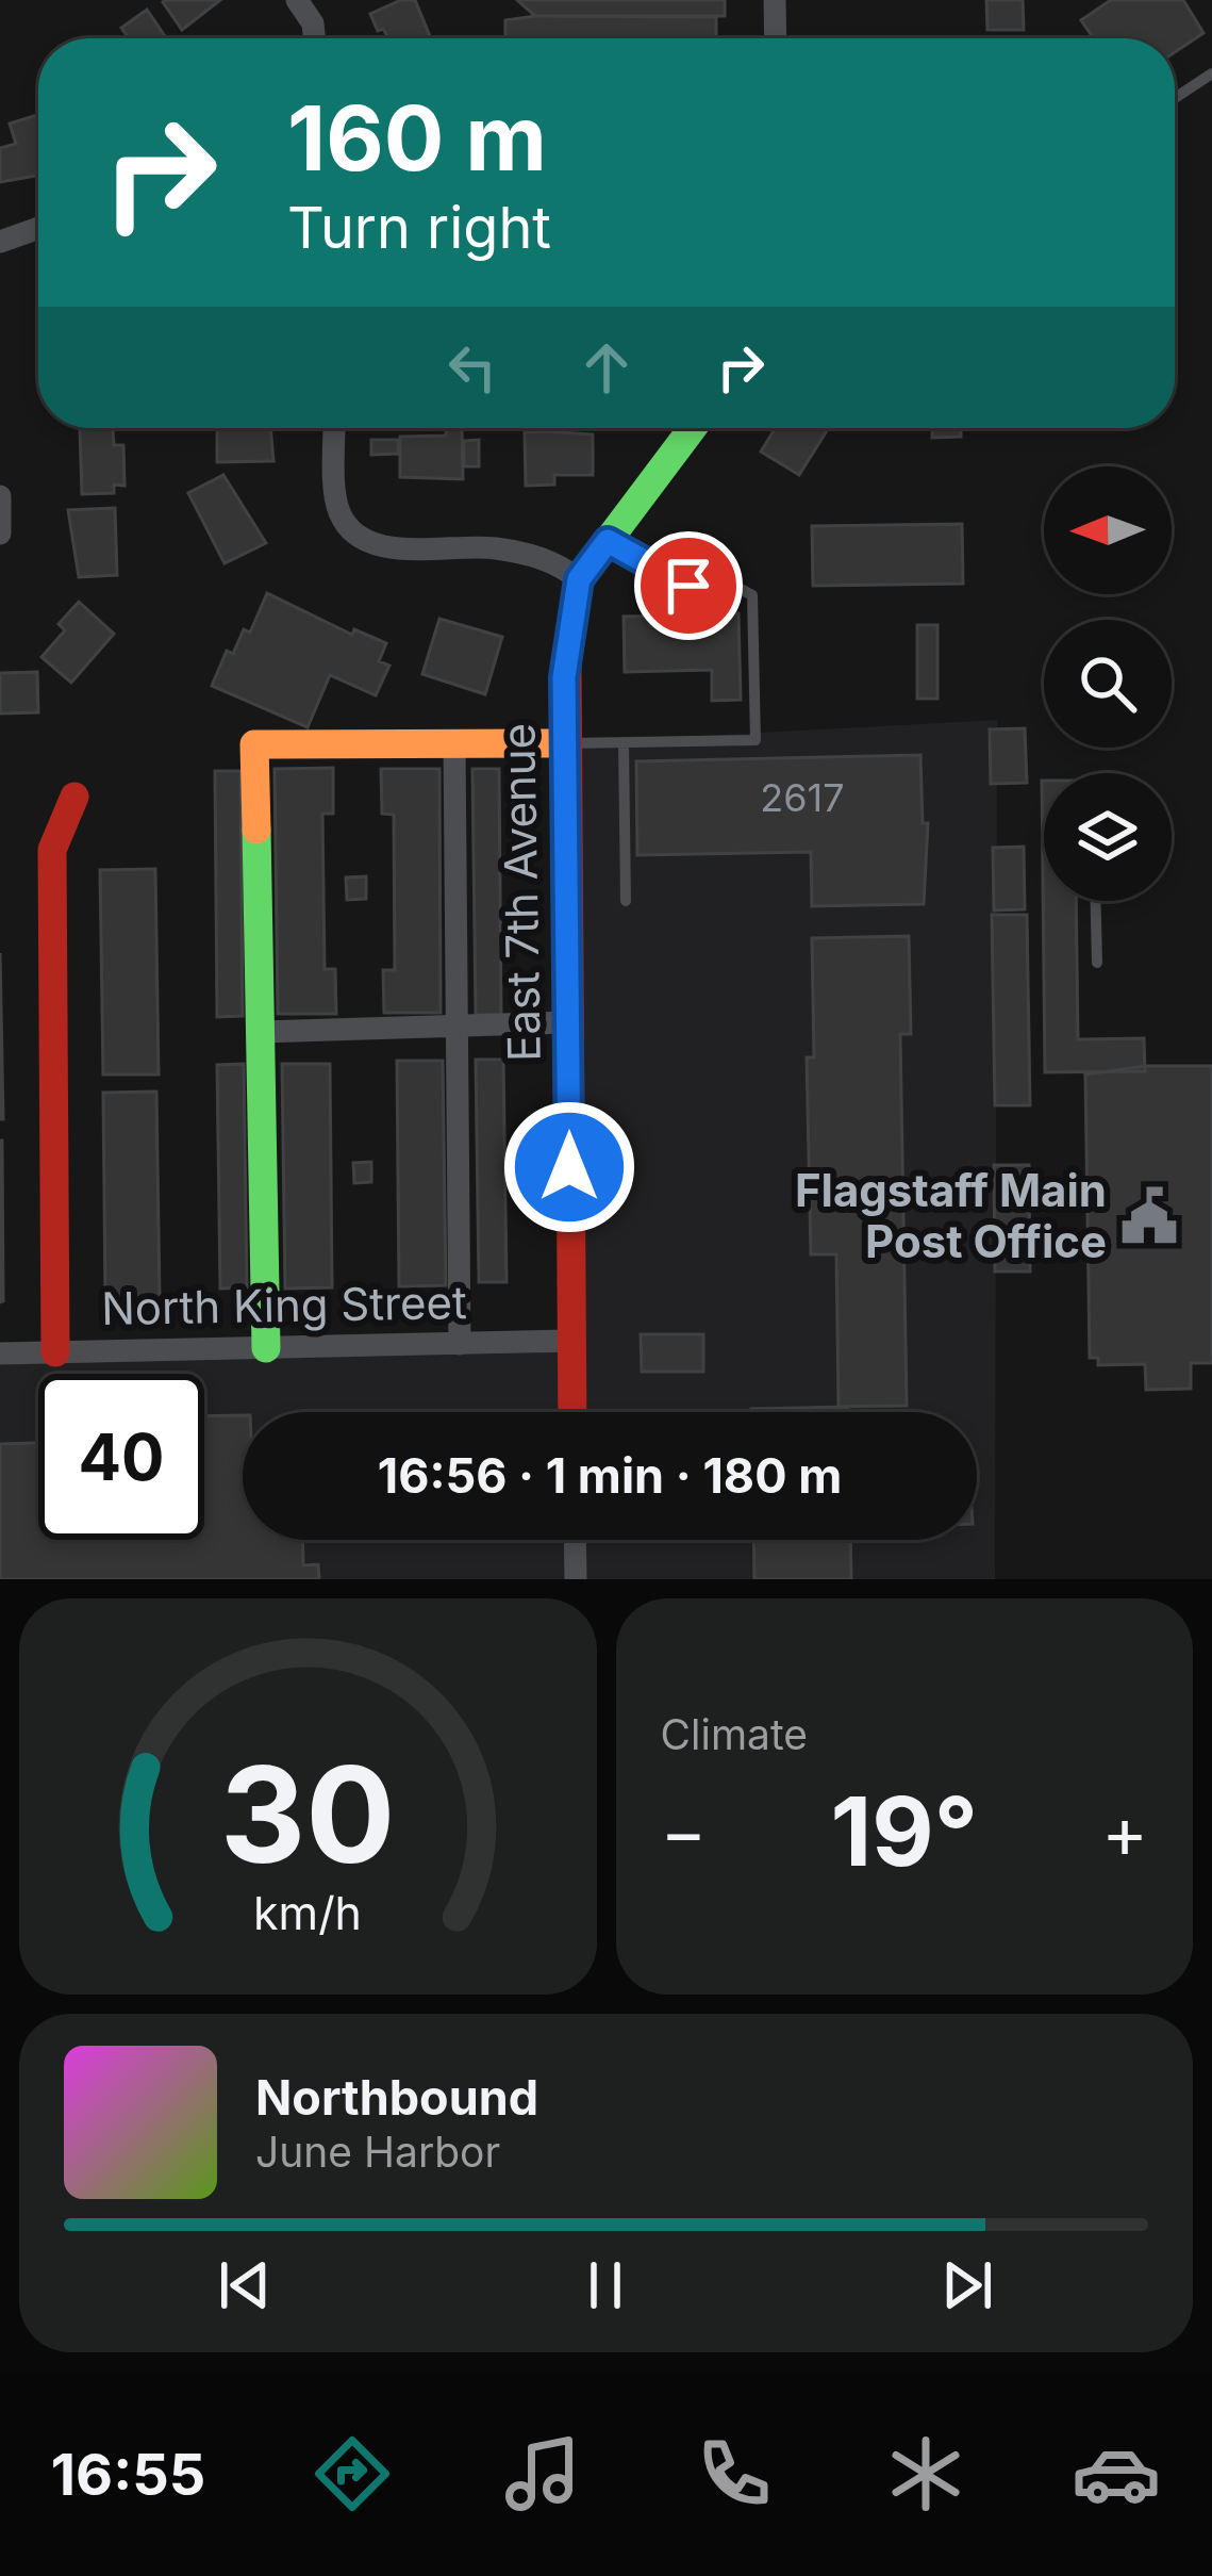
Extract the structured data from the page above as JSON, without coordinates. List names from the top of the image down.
{
  "streets": {
    "street": ["East 7th Avenue", "North King Street"]
  },
  "crossings": [
    ["East 7th Avenue", "North King Street"]
  ],
  "places": {
    "public building": ["Flagstaff Main Post Office"]
  },
  "house_numbers": ["2617"],
  "north": "left",
  "page": {
    "turn": ["160 m", "Turn right"],
    "limit": "40",
    "trip": "16:56 · 1 min · 180 m",
    "tile": "Climate",
    "heat": ["−", "19°", "+"],
    "song": ["Northbound", "June Harbor"],
    "tabs": "16:55",
    "gauge": ["30", "km/h"]
  }
}
